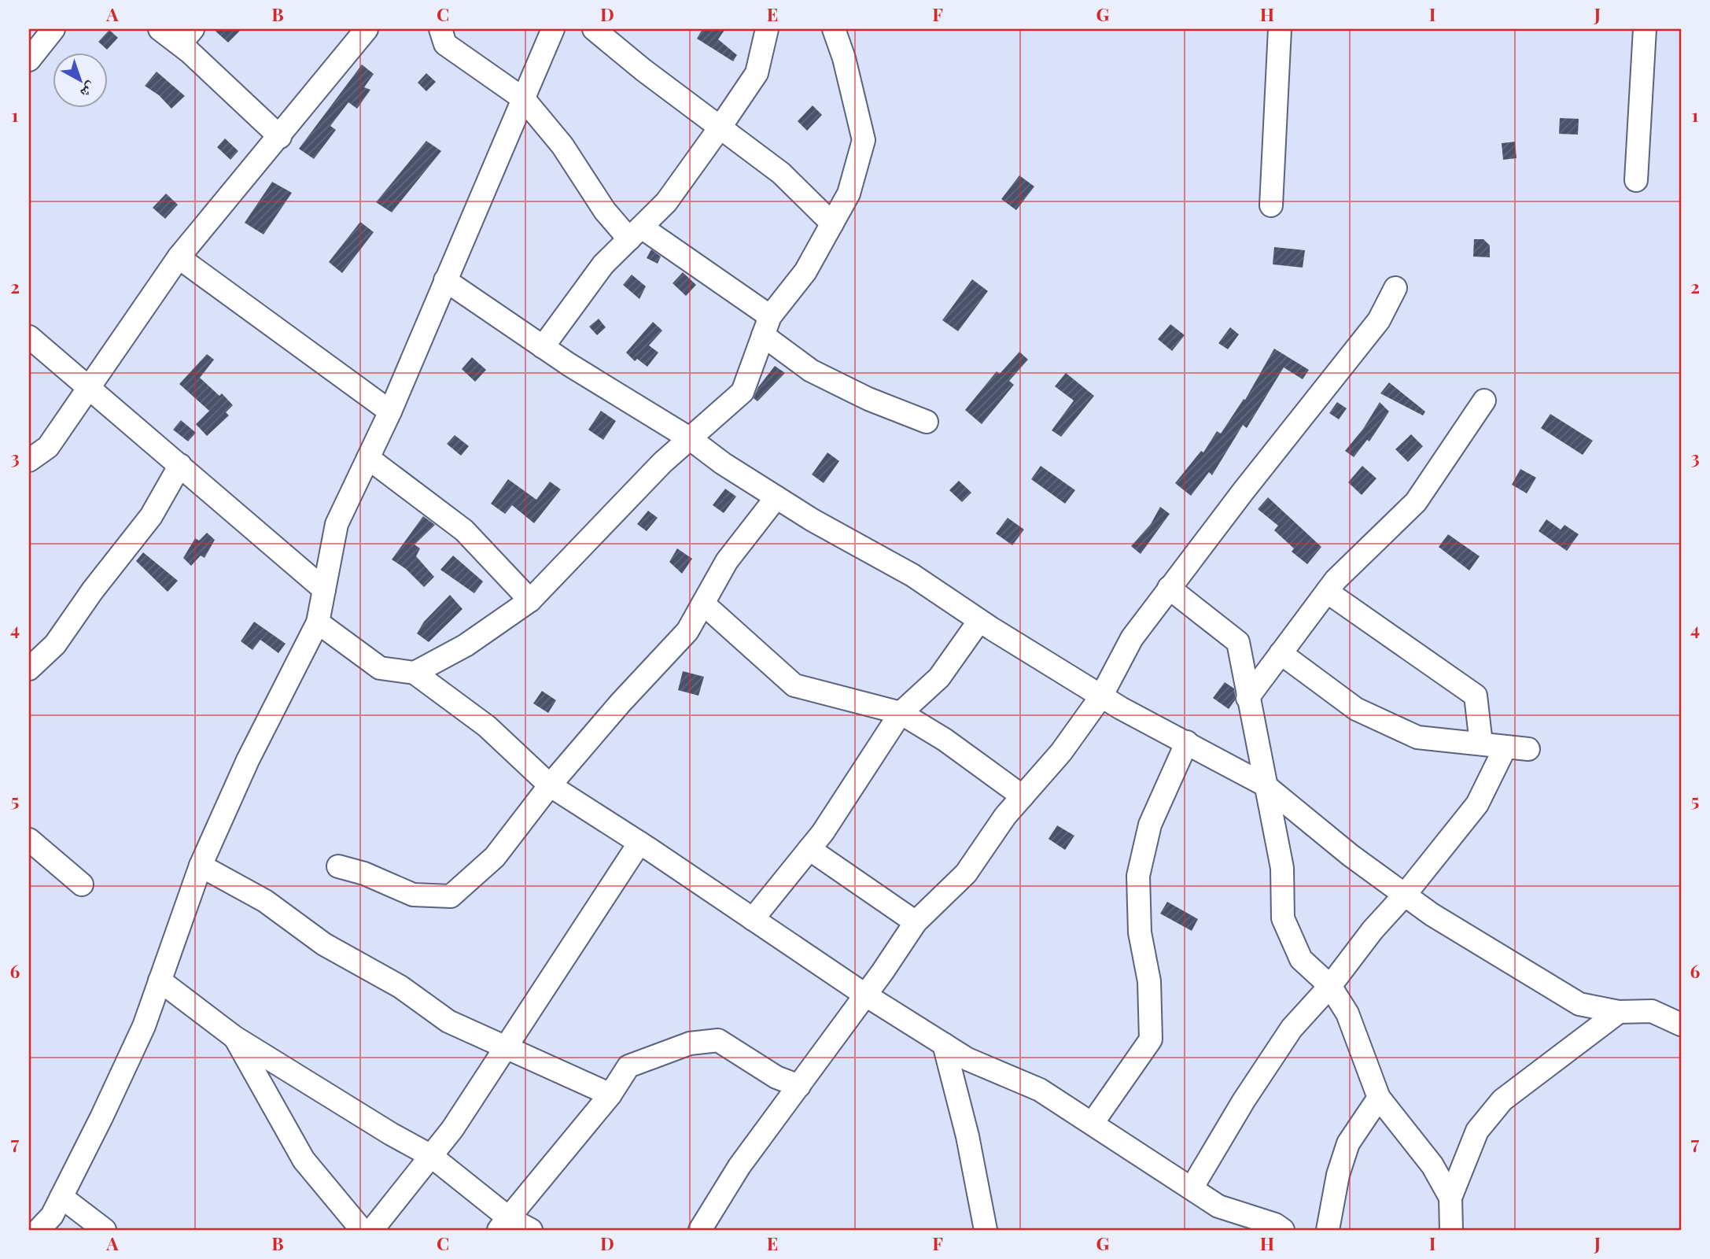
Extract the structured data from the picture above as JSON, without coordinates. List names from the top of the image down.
{
  "north": "bottom right",
  "grid": {
    "columns": [
      "A",
      "B",
      "C",
      "D",
      "E",
      "F",
      "G",
      "H",
      "I",
      "J"
    ],
    "rows": [
      "1",
      "2",
      "3",
      "4",
      "5",
      "6",
      "7"
    ]
  }
}
